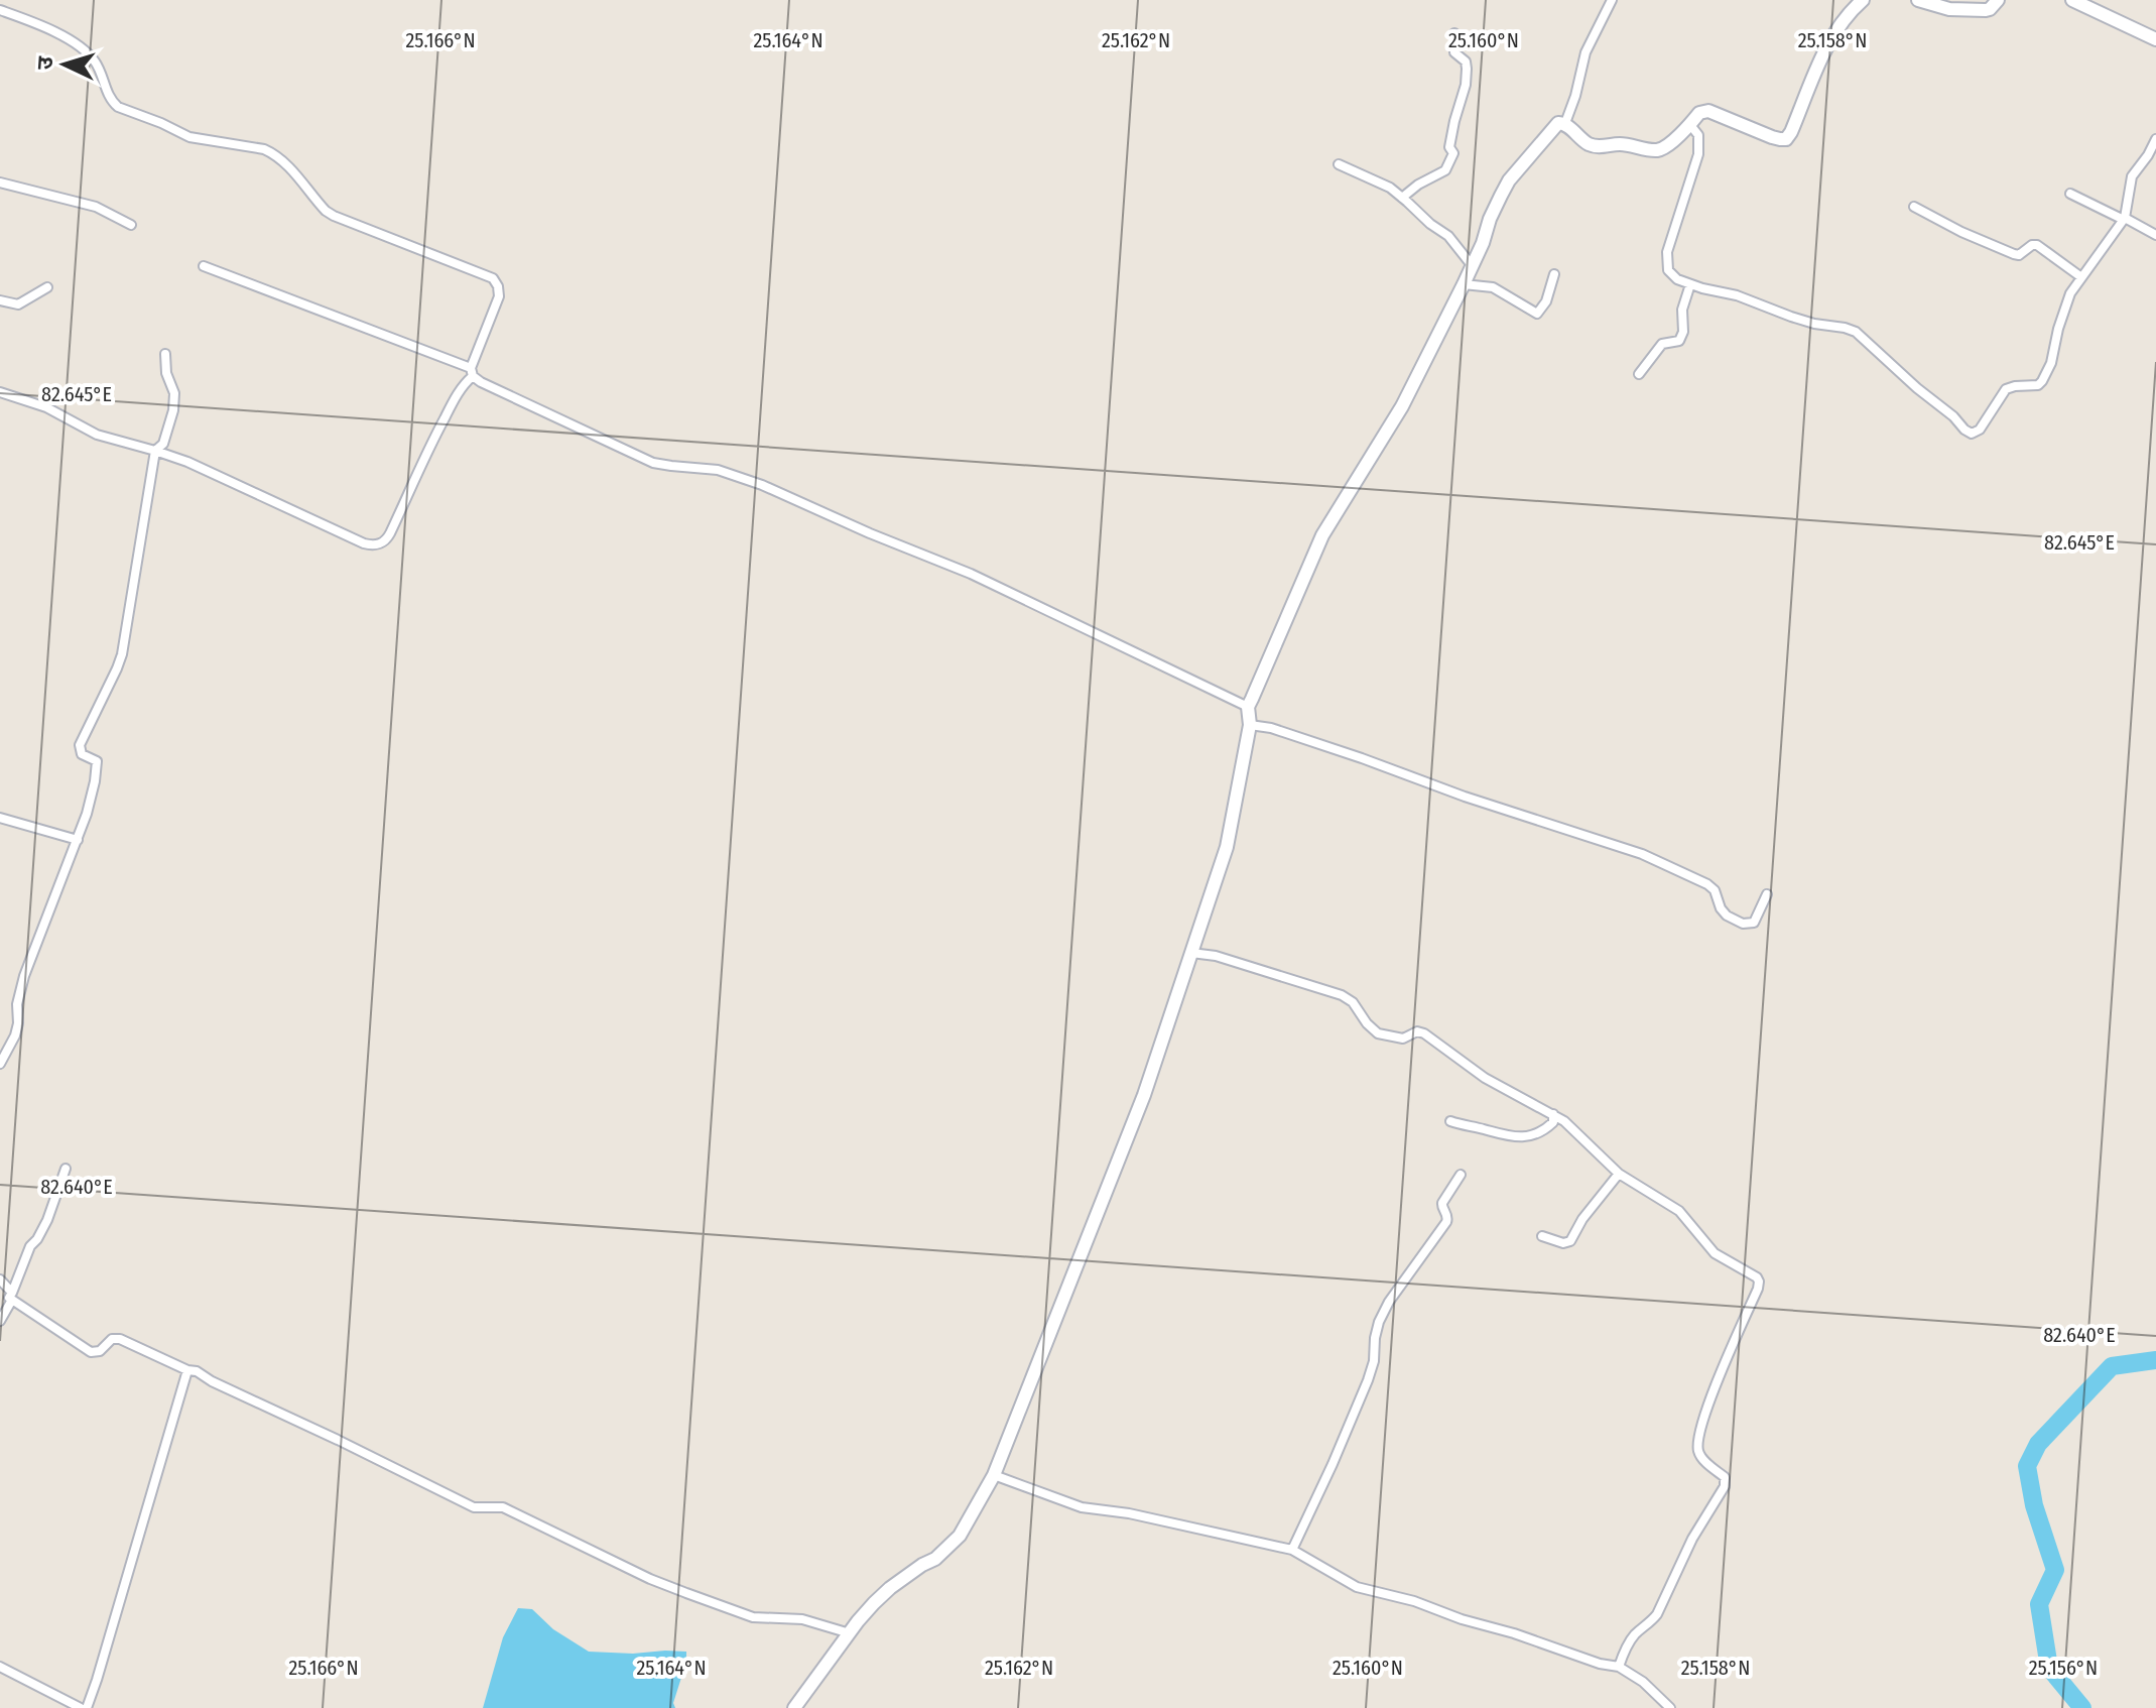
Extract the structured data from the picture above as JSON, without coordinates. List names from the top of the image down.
{
  "north": "left",
  "coordinates": [
    "25.166°N",
    "25.164°N",
    "25.162°N",
    "25.160°N",
    "25.158°N",
    "82.645°E",
    "82.640°E",
    "25.156°N"
  ]
}
